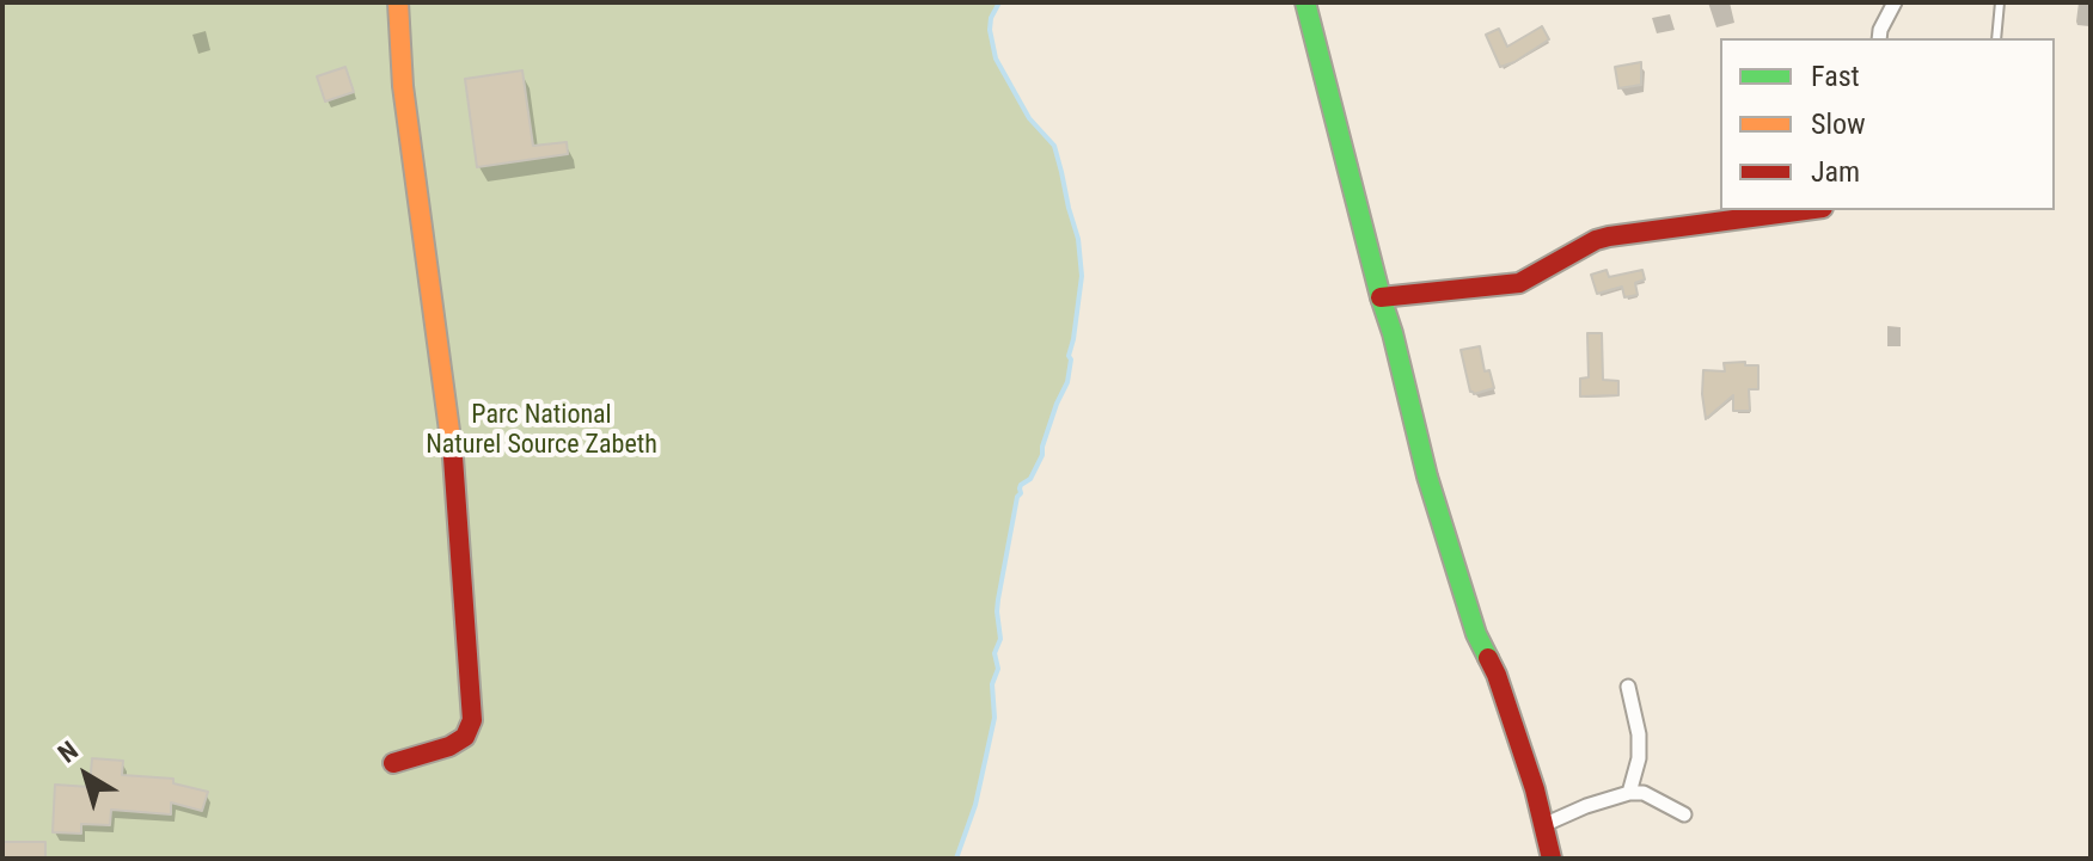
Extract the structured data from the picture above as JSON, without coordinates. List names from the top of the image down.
{
  "parks": ["Parc National Naturel Source Zabeth"],
  "legend": ["Fast", "Slow", "Jam"],
  "north": "top left"
}
